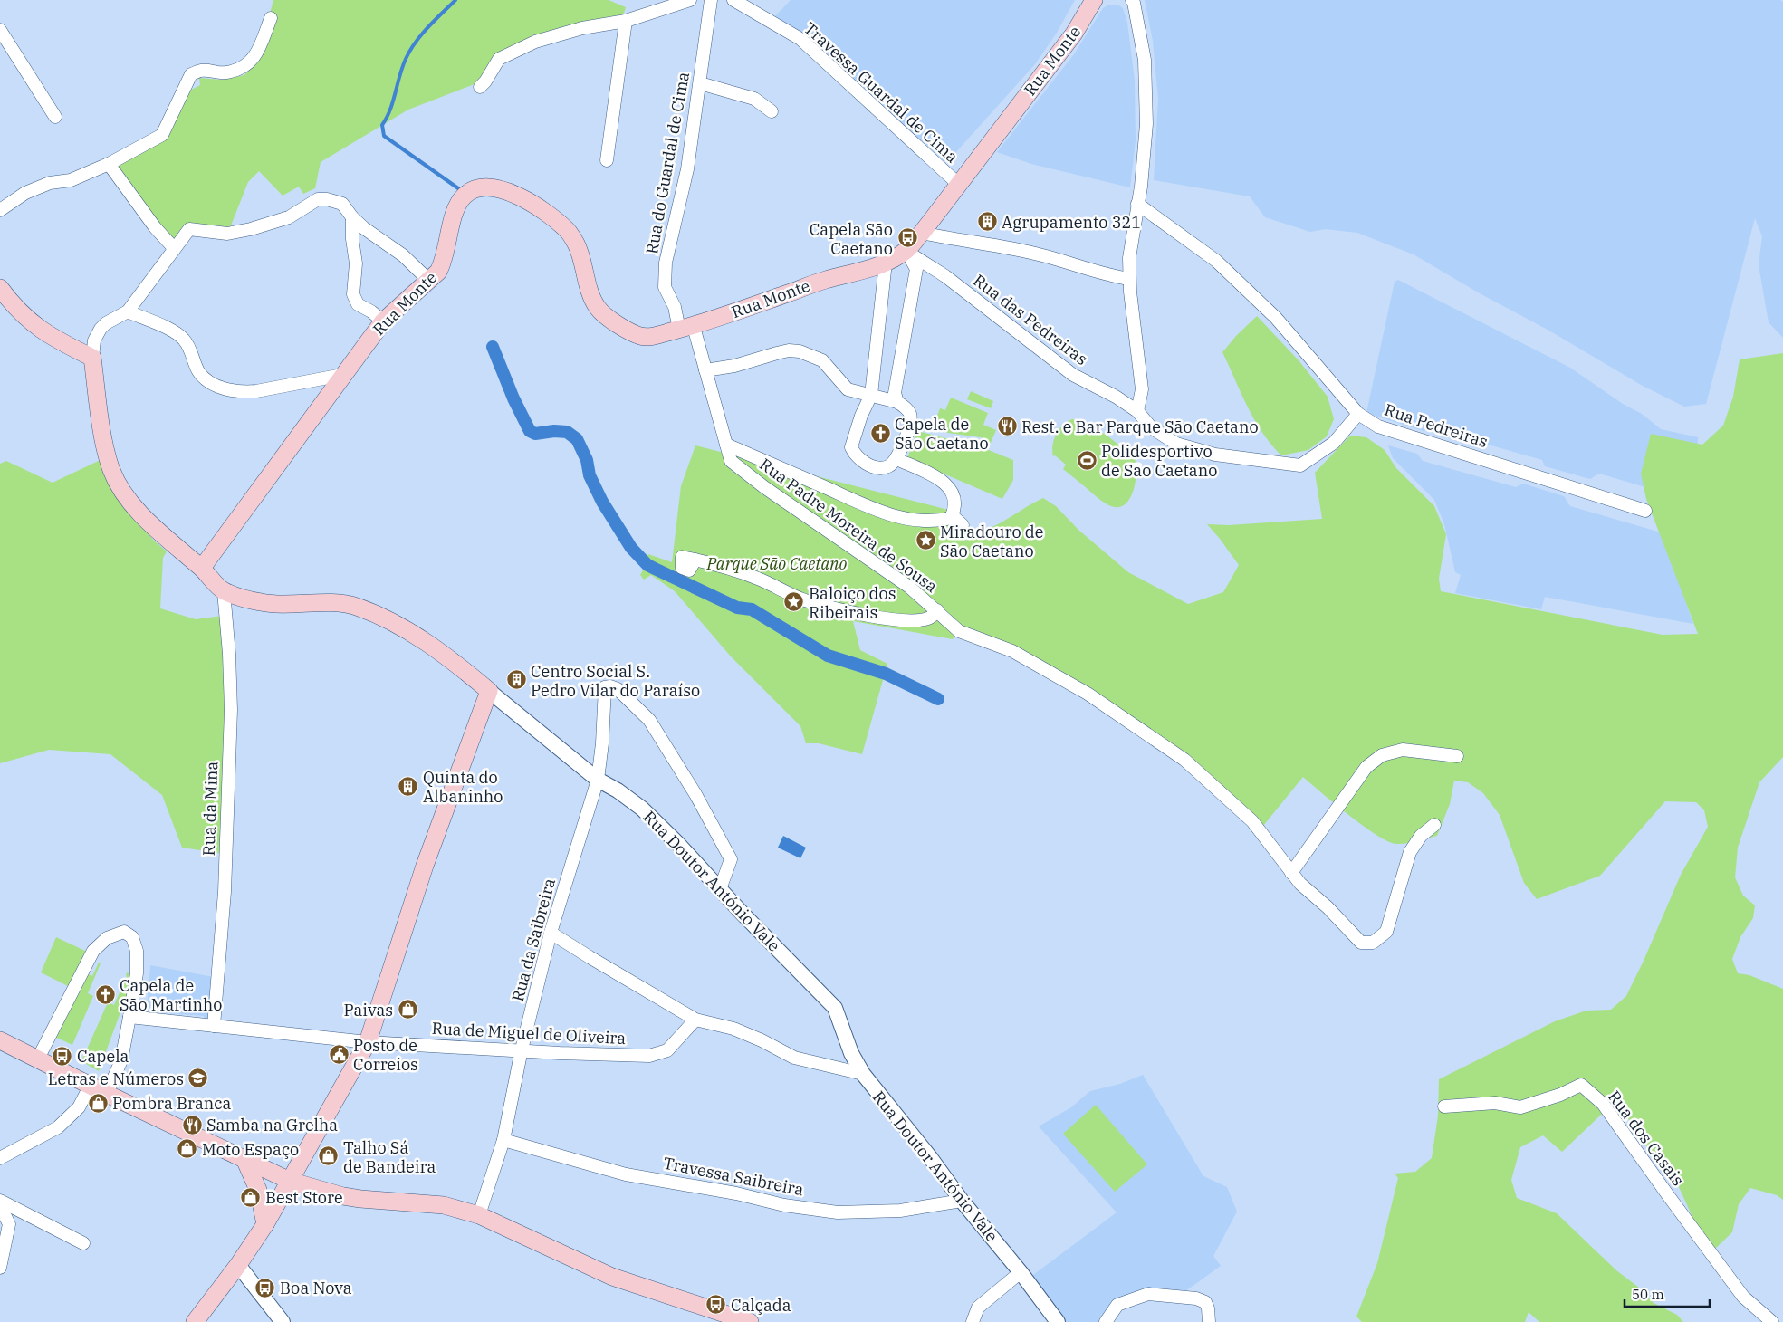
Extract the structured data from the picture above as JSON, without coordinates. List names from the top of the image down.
{
  "streets": {
    "main road": ["Rua Monte", "Rua Doutor António Vale"],
    "street": [
      "Travessa Guardal de Cima",
      "Rua do Guardal de Cima",
      "Rua das Pedreiras",
      "Rua Pedreiras",
      "Rua Padre Moreira de Sousa",
      "Rua da Mina",
      "Rua da Saibreira",
      "Rua de Miguel de Oliveira",
      "Rua dos Casais",
      "Travessa Saibreira"
    ]
  },
  "crossings": [
    ["Rua Monte", "Travessa Guardal de Cima"],
    ["Rua Monte", "Rua do Guardal de Cima"],
    ["Rua Monte", "Rua das Pedreiras"],
    ["Rua Monte", "Rua Padre Moreira de Sousa"],
    ["Rua do Guardal de Cima", "Rua Padre Moreira de Sousa"],
    ["Rua da Mina", "Rua Doutor António Vale"],
    ["Rua da Mina", "Rua de Miguel de Oliveira"],
    ["Rua Doutor António Vale", "Rua da Saibreira"],
    ["Rua Doutor António Vale", "Travessa Saibreira"],
    ["Rua da Saibreira", "Rua de Miguel de Oliveira"],
    ["Rua da Saibreira", "Travessa Saibreira"]
  ],
  "parks": ["Parque São Caetano"],
  "places": {
    "building": ["Agrupamento 321", "Centro Social S. Pedro Vilar do Paraíso", "Quinta do Albaninho"],
    "bus stop": [
      "Capela São Caetano",
      "Capela",
      "Boa Nova",
      "Calçada"
    ],
    "restaurant": ["Rest. e Bar Parque São Caetano", "Samba na Grelha"],
    "church": ["Capela de São Caetano", "Capela de São Martinho"],
    "sports": ["Polidesportivo de São Caetano"],
    "place": ["Miradouro de São Caetano", "Baloiço dos Ribeirais"],
    "shop": [
      "Paivas",
      "Pombra Branca",
      "Moto Espaço",
      "Talho Sá de Bandeira",
      "Best Store"
    ],
    "public building": ["Posto de Correios"],
    "school or university": ["Letras e Números"]
  },
  "scale_bar": "50 m"
}
